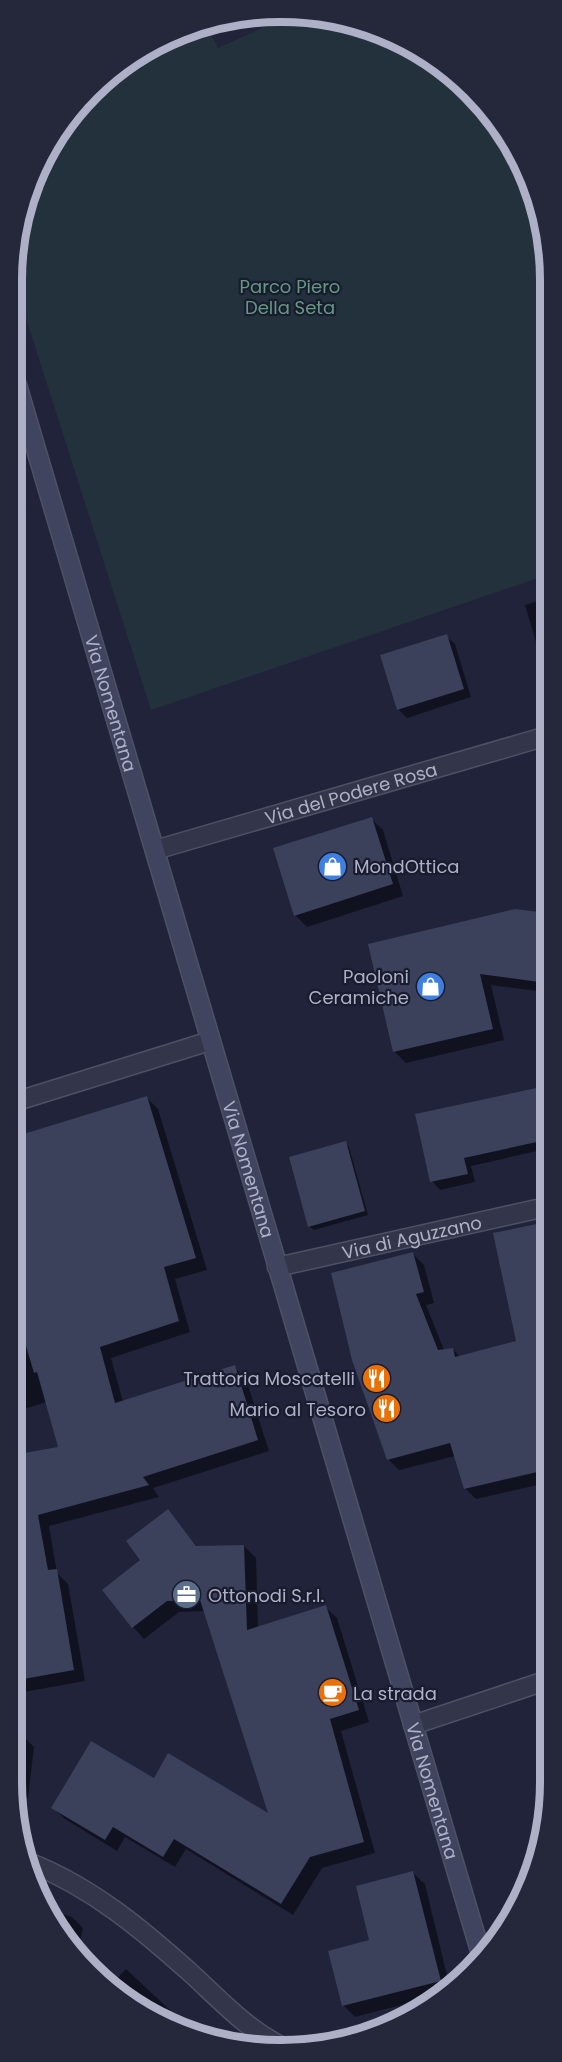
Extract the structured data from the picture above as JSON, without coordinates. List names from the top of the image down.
{
  "streets": {
    "main road": ["Via Nomentana"],
    "street": ["Via del Podere Rosa", "Via di Aguzzano"]
  },
  "crossings": [
    ["Via Nomentana", "Via del Podere Rosa"],
    ["Via Nomentana", "Via di Aguzzano"]
  ],
  "parks": ["Parco Piero Della Seta"],
  "places": {
    "shop": ["MondOttica", "Paoloni Ceramiche"],
    "restaurant": ["Trattoria Moscatelli", "Mario al Tesoro"],
    "office": ["Ottonodi S.r.l."],
    "cafe": ["La strada"]
  }
}
